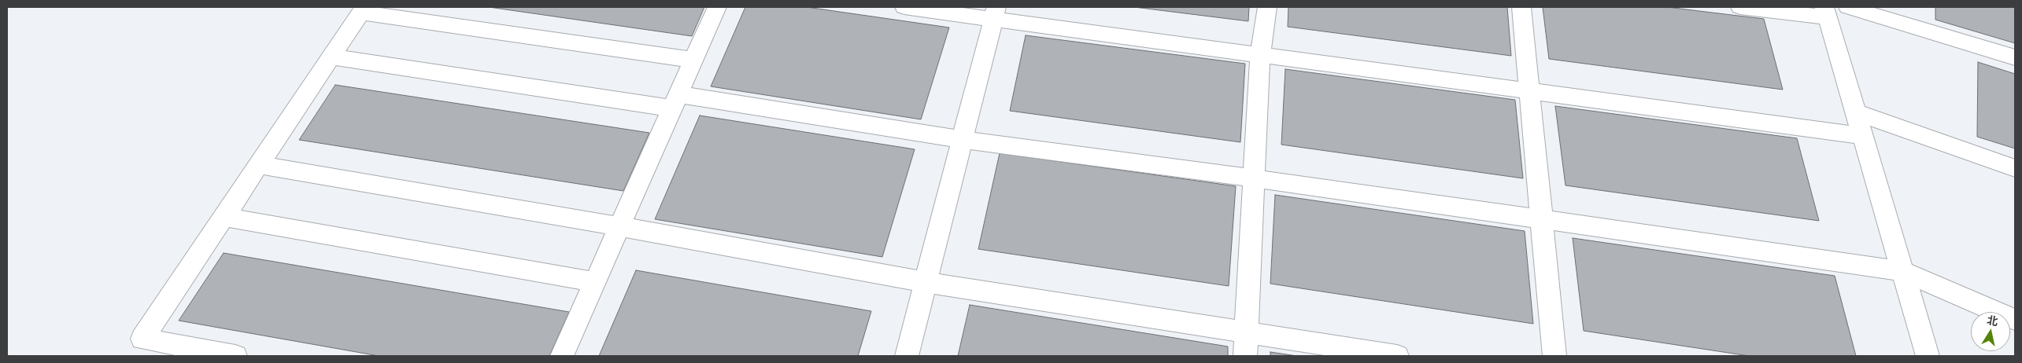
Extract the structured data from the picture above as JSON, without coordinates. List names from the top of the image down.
{
  "north": "top"
}
